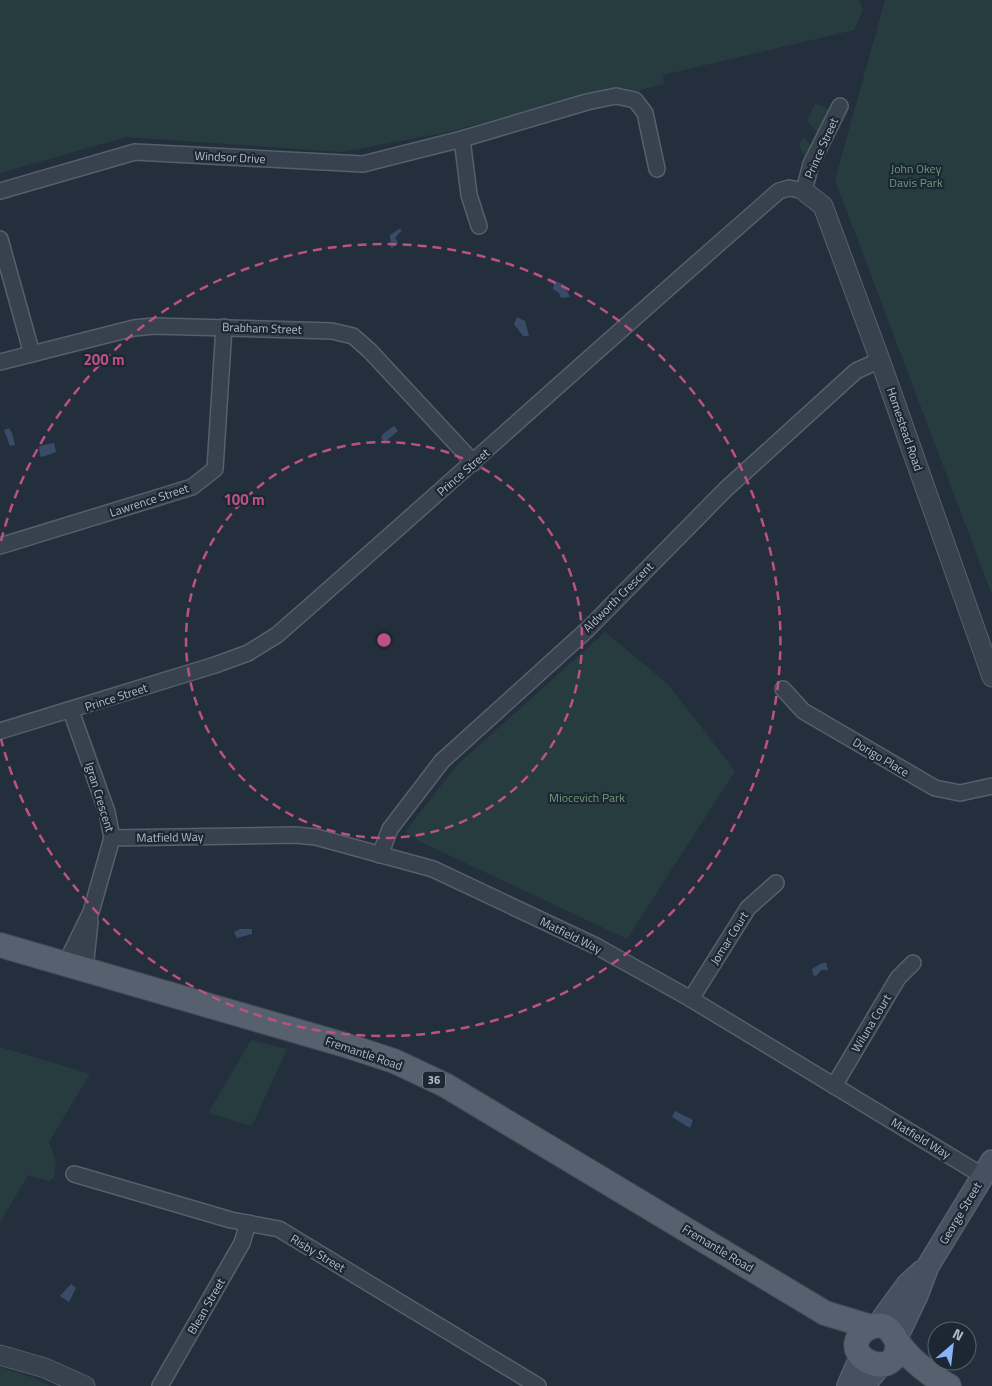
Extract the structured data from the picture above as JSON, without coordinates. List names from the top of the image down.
{
  "streets": {
    "main road": ["Fremantle Road", "36", "George Street"],
    "street": [
      "Prince Street",
      "Windsor Drive",
      "Brabham Street",
      "Homestead Road",
      "Lawrence Street",
      "Aldworth Crescent",
      "Dorigo Place",
      "Igran Crescent",
      "Matfield Way",
      "Jomar Court",
      "Wiluna Court",
      "Risby Street",
      "Blean Street"
    ]
  },
  "crossings": [
    ["Prince Street", "Brabham Street"],
    ["Prince Street", "Homestead Road"],
    ["Prince Street", "Igran Crescent"],
    ["Brabham Street", "Lawrence Street"],
    ["Homestead Road", "Aldworth Crescent"],
    ["Aldworth Crescent", "Matfield Way"],
    ["Igran Crescent", "Matfield Way"],
    ["Igran Crescent", "Fremantle Road"],
    ["Matfield Way", "Jomar Court"],
    ["Matfield Way", "Wiluna Court"],
    ["Matfield Way", "George Street"],
    ["Fremantle Road", "George Street"],
    ["Risby Street", "Blean Street"]
  ],
  "parks": ["John Okey Davis Park", "Miocevich Park"],
  "north": "top right",
  "rings": ["200 m", "100 m"]
}
